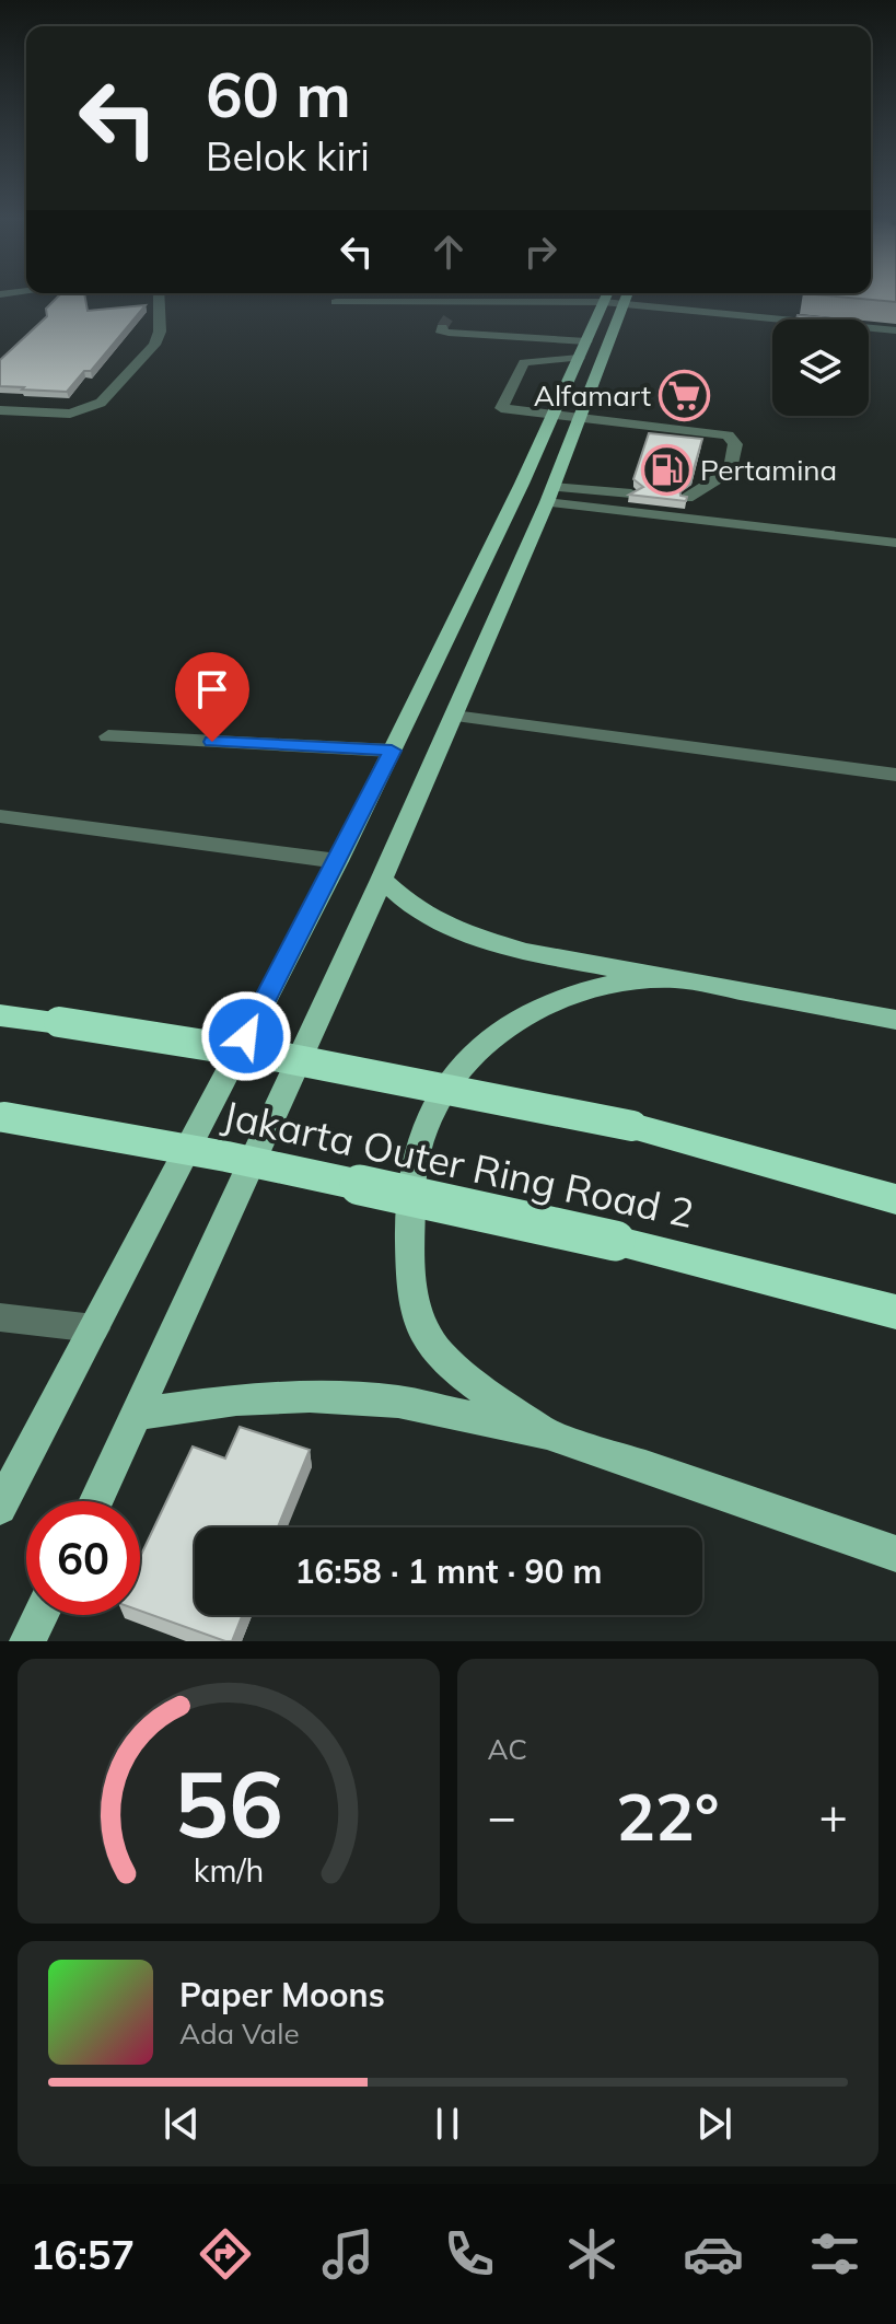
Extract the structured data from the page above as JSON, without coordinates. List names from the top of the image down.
{
  "streets": {
    "highway": ["Jakarta Outer Ring Road 2"]
  },
  "places": {
    "supermarket": ["Alfamart"],
    "fuel station": ["Pertamina"]
  },
  "page": {
    "turn": ["60 m", "Belok kiri"],
    "limit": "60",
    "trip": "16:58 · 1 mnt · 90 m",
    "tile": "AC",
    "heat": ["−", "22°", "+"],
    "song": ["Paper Moons", "Ada Vale"],
    "tabs": "16:57",
    "gauge": ["56", "km/h"]
  }
}
